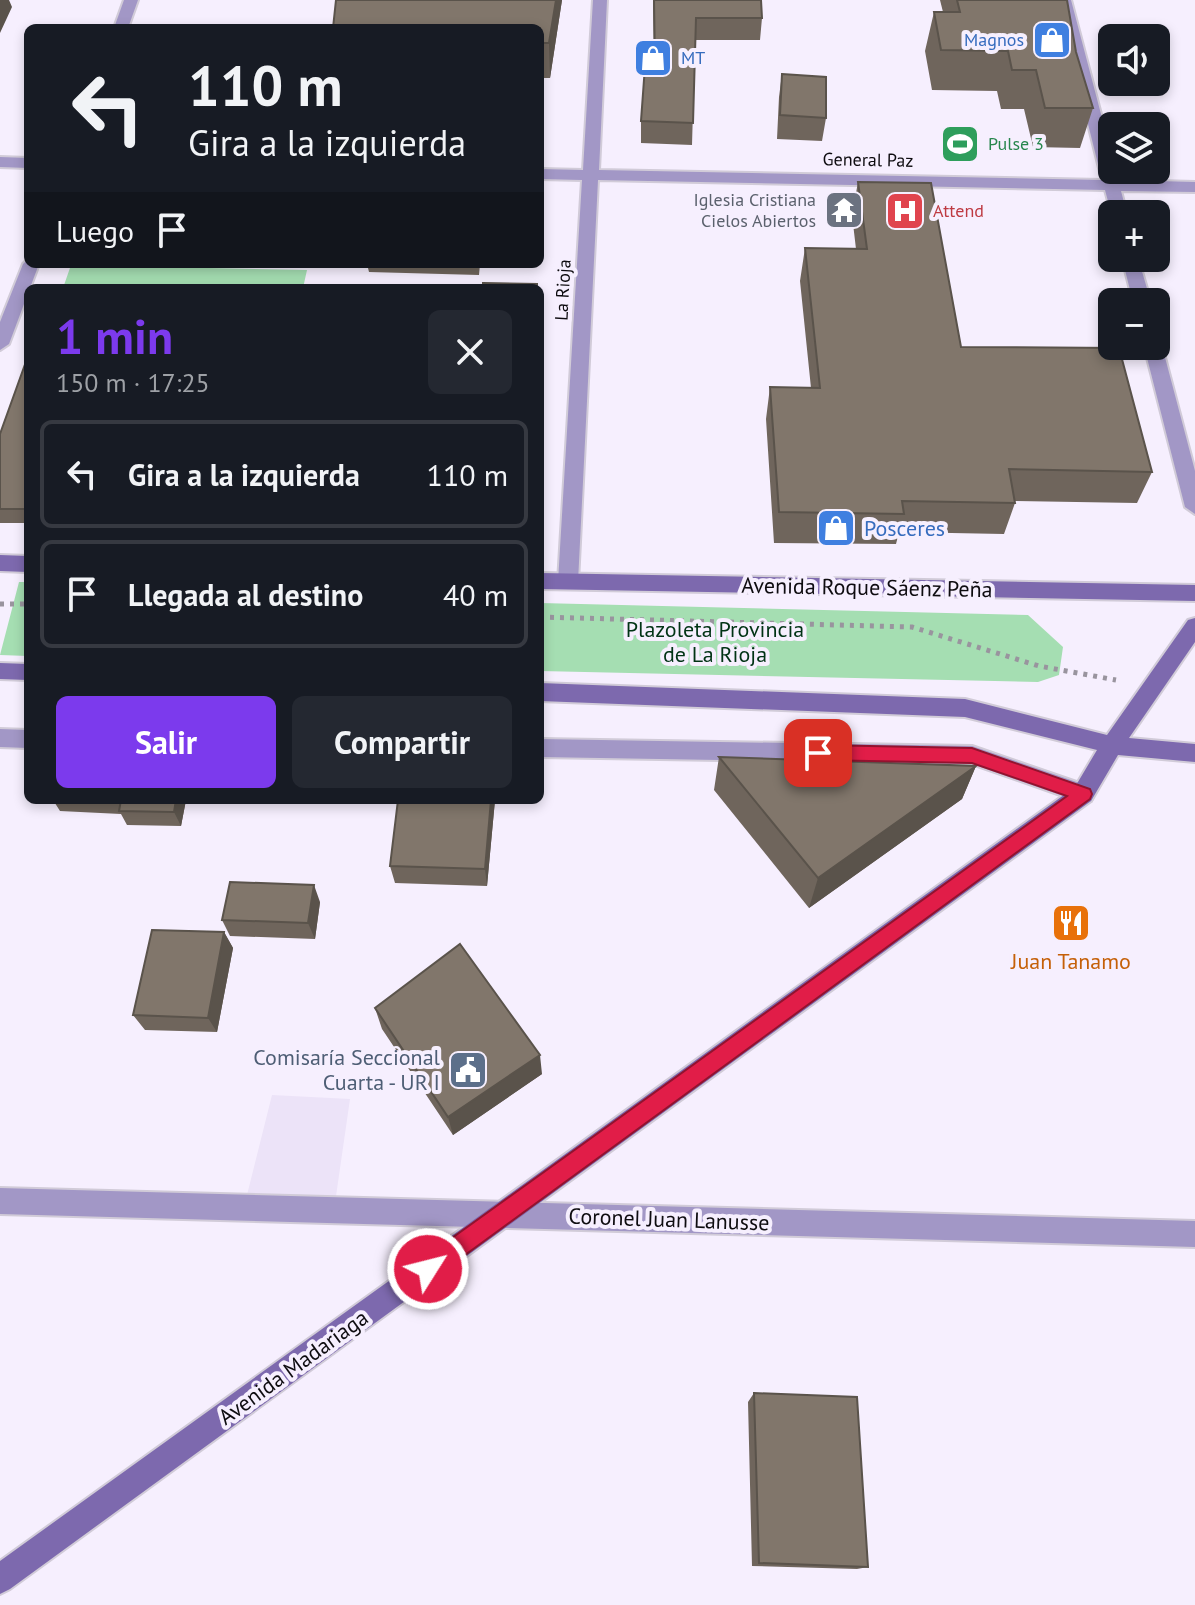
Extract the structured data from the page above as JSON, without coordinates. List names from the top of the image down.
{
  "streets": {
    "main road": ["Avenida Roque Sáenz Peña", "Avenida Madariaga"],
    "street": ["General Paz", "La Rioja", "Coronel Juan Lanusse"]
  },
  "crossings": [
    ["General Paz", "La Rioja"],
    ["La Rioja", "Avenida Roque Sáenz Peña"],
    ["Coronel Juan Lanusse", "Avenida Madariaga"]
  ],
  "parks": ["Plazoleta Provincia de La Rioja"],
  "places": {
    "shop": ["Magnos", "MT", "Posceres"],
    "sports": ["Pulse 3"],
    "temple": ["Iglesia Cristiana Cielos Abiertos"],
    "hospital": ["Attend"],
    "restaurant": ["Juan Tanamo"],
    "public building": ["Comisaría Seccional Cuarta - UR I"]
  },
  "page": {
    "map_buttons": ["+", "−"],
    "turn": ["110 m", "Gira a la izquierda"],
    "then": "Luego",
    "heading": ["1 min", "150 m · 17:25"],
    "list": [
      {
        "name": "Gira a la izquierda",
        "value": "110 m"
      },
      {
        "name": "Llegada al destino",
        "value": "40 m"
      }
    ],
    "buttons": ["Salir", "Compartir"]
  }
}
